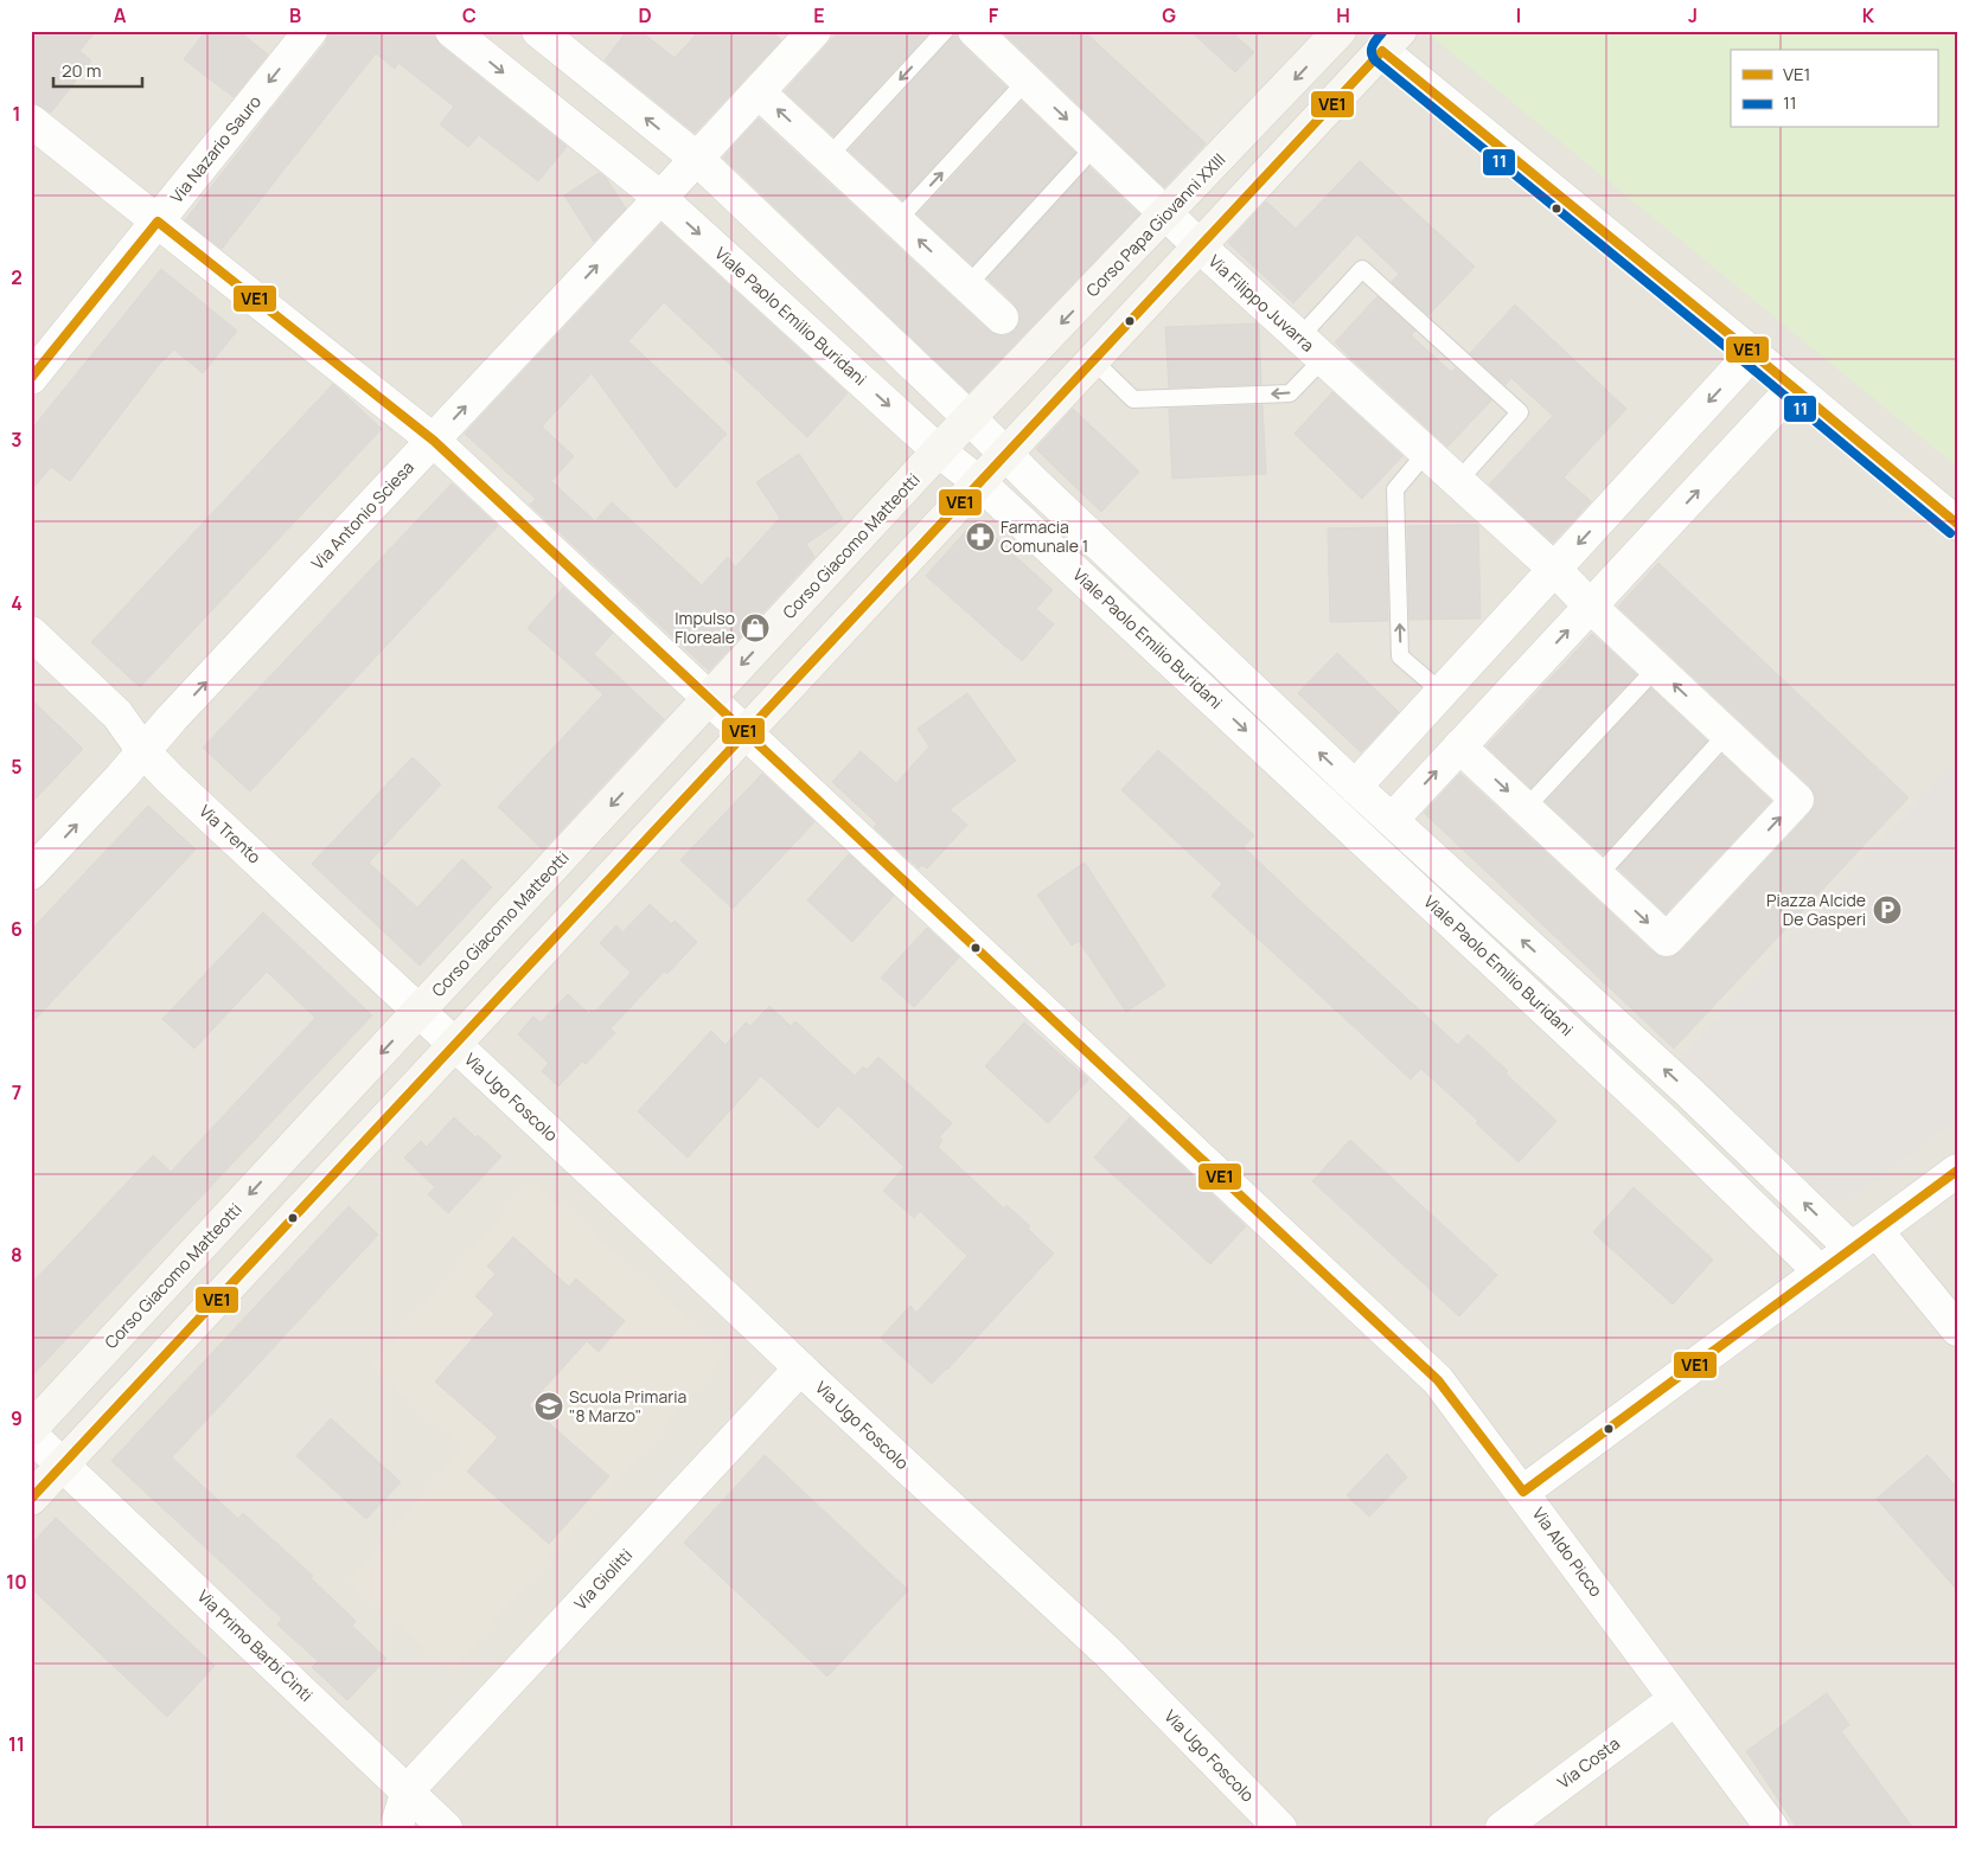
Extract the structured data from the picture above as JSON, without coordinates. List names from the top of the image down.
{
  "streets": {
    "street": [
      "Via Nazario Sauro",
      "Corso Papa Giovanni XXIII",
      "Via Filippo Juvarra",
      "Viale Paolo Emilio Buridani",
      "Via Antonio Sciesa",
      "Corso Giacomo Matteotti",
      "Via Trento",
      "Via Ugo Foscolo",
      "Via Aldo Picco",
      "Via Giolitti",
      "Via Primo Barbi Cinti",
      "Via Costa"
    ]
  },
  "crossings": [
    ["Via Nazario Sauro", "Via Aldo Picco"],
    ["Corso Papa Giovanni XXIII", "Via Filippo Juvarra"],
    ["Corso Papa Giovanni XXIII", "Viale Paolo Emilio Buridani"],
    ["Corso Papa Giovanni XXIII", "Corso Giacomo Matteotti"],
    ["Viale Paolo Emilio Buridani", "Via Antonio Sciesa"],
    ["Viale Paolo Emilio Buridani", "Corso Giacomo Matteotti"],
    ["Via Antonio Sciesa", "Via Trento"],
    ["Via Antonio Sciesa", "Via Aldo Picco"],
    ["Corso Giacomo Matteotti", "Via Trento"],
    ["Corso Giacomo Matteotti", "Via Ugo Foscolo"],
    ["Corso Giacomo Matteotti", "Via Aldo Picco"],
    ["Corso Giacomo Matteotti", "Via Primo Barbi Cinti"],
    ["Via Trento", "Via Ugo Foscolo"],
    ["Via Ugo Foscolo", "Via Giolitti"],
    ["Via Aldo Picco", "Via Costa"],
    ["Via Giolitti", "Via Primo Barbi Cinti"]
  ],
  "one_way": ["Via Nazario Sauro", "Via Antonio Sciesa"],
  "places": {
    "pharmacy": ["Farmacia Comunale 1"],
    "shop": ["Impulso Floreale"],
    "parking": ["Piazza Alcide De Gasperi"],
    "school or university": ["Scuola Primaria \"8 Marzo\""]
  },
  "lines": ["transit line 11", "transit line VE1"],
  "legend": ["VE1", "11"],
  "scale_bar": "20 m",
  "grid": {
    "columns": [
      "A",
      "B",
      "C",
      "D",
      "E",
      "F",
      "G",
      "H",
      "I",
      "J",
      "K"
    ],
    "rows": [
      "1",
      "2",
      "3",
      "4",
      "5",
      "6",
      "7",
      "8",
      "9",
      "10",
      "11"
    ]
  }
}
